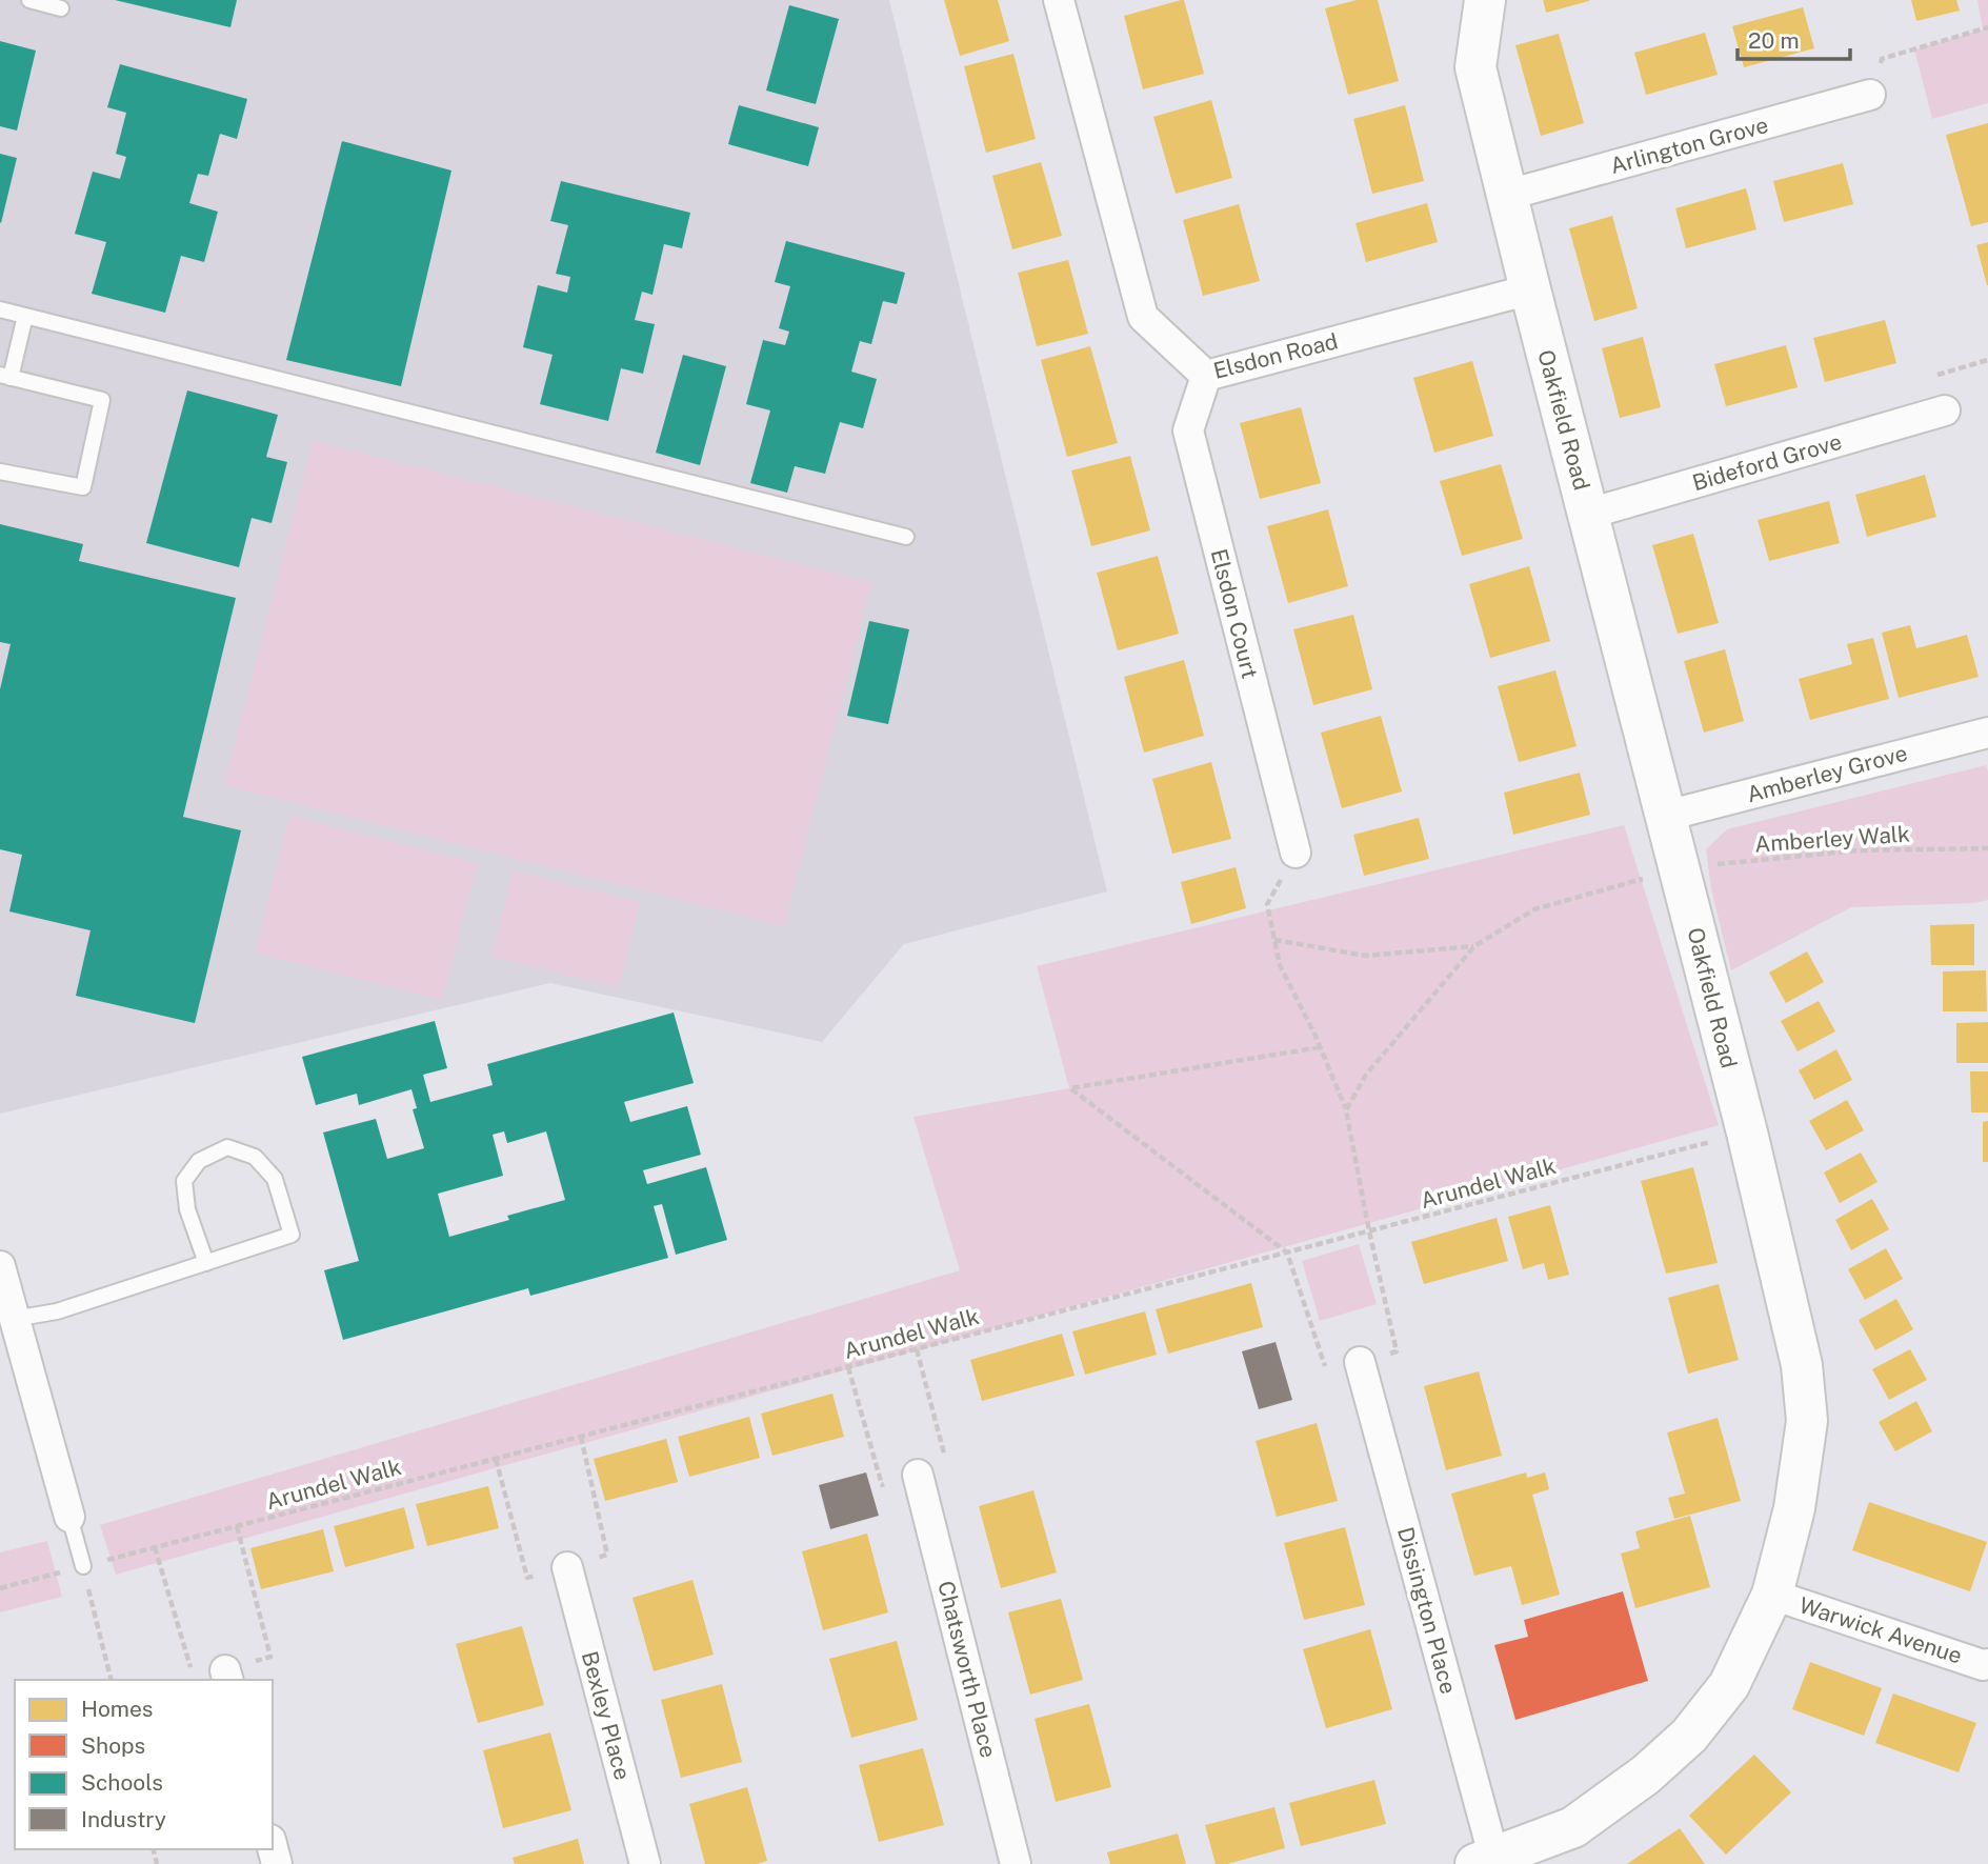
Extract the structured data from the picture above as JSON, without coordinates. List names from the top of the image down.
{
  "streets": {
    "street": [
      "Arlington Grove",
      "Elsdon Road",
      "Oakfield Road",
      "Bideford Grove",
      "Elsdon Court",
      "Amberley Grove",
      "Dissington Place",
      "Warwick Avenue",
      "Chatsworth Place",
      "Bexley Place"
    ],
    "path": ["Amberley Walk", "Arundel Walk"]
  },
  "crossings": [
    ["Arlington Grove", "Oakfield Road"],
    ["Elsdon Road", "Oakfield Road"],
    ["Elsdon Road", "Elsdon Court"],
    ["Oakfield Road", "Bideford Grove"],
    ["Oakfield Road", "Amberley Grove"],
    ["Oakfield Road", "Amberley Walk"],
    ["Oakfield Road", "Arundel Walk"],
    ["Oakfield Road", "Dissington Place"],
    ["Oakfield Road", "Warwick Avenue"]
  ],
  "legend": [
    "Homes",
    "Shops",
    "Schools",
    "Industry"
  ],
  "scale_bar": "20 m"
}
